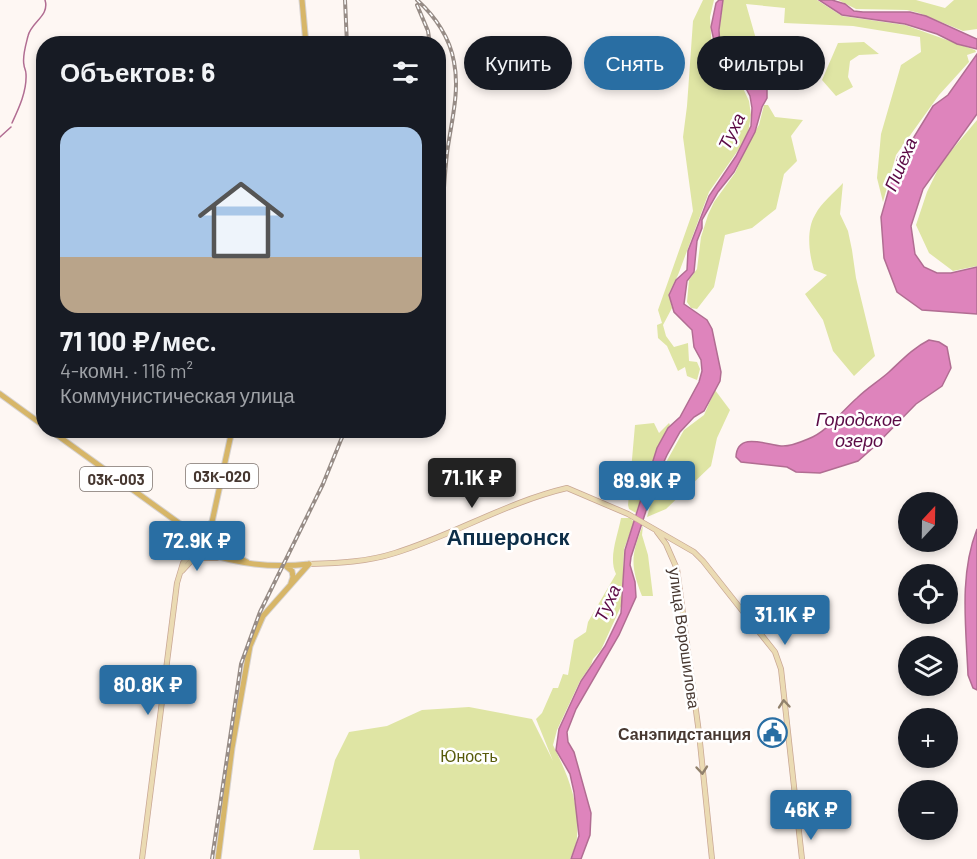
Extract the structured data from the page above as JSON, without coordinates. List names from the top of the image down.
{
  "streets": {
    "main road": ["03К-020", "03К-003", "улица Ворошилова"]
  },
  "one_way": ["улица Ворошилова"],
  "districts": ["Апшеронск"],
  "water": ["Туха", "Пшеха", "Городское озеро"],
  "parks": ["Юность"],
  "places": {
    "public building": ["Санэпидстанция"]
  },
  "north": "top",
  "page": {
    "chip": ["Купить", "Снять", "Фильтры"],
    "heading": "Объектов: 6",
    "list": [
      {
        "name": "71 100 ₽/мес.",
        "note": "4-комн. · 116 m² · Коммунистическая улица"
      }
    ],
    "price": [
      "71.1K ₽",
      "89.9K ₽",
      "72.9K ₽",
      "31.1K ₽",
      "80.8K ₽",
      "46K ₽"
    ],
    "map_buttons": ["+", "−"]
  }
}
